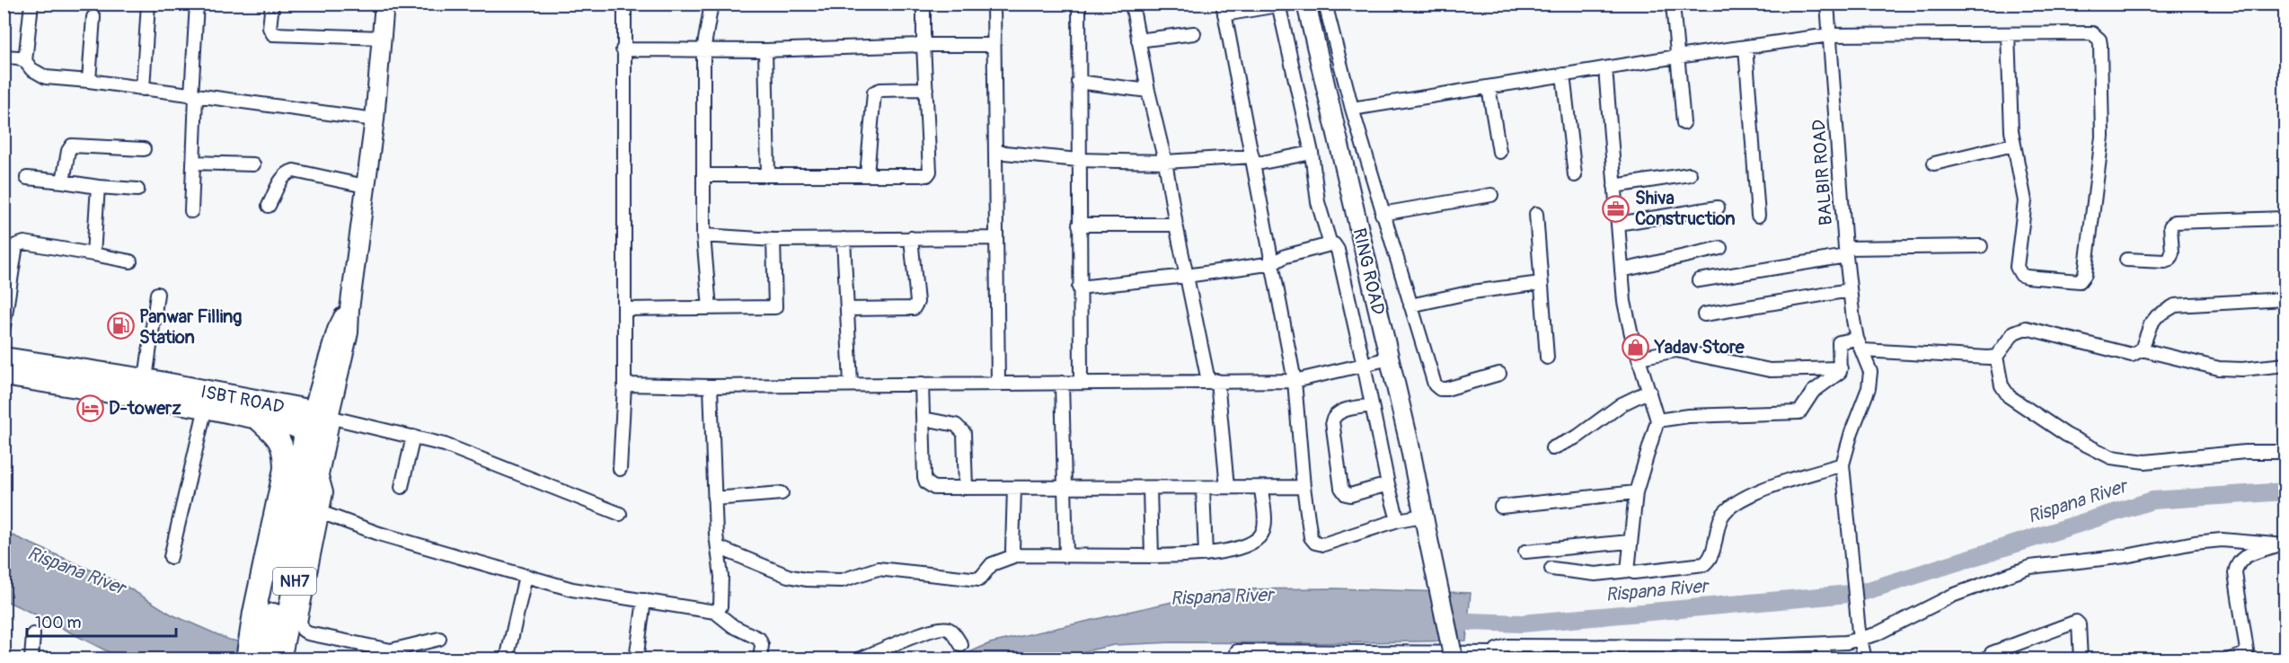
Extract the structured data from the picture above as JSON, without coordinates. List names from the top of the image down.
{
  "streets": {
    "highway": ["ISBT ROAD", "NH7"],
    "street": ["BALBIR ROAD", "RING ROAD"]
  },
  "crossings": [
    ["ISBT ROAD", "NH7"]
  ],
  "water": ["Rispana River"],
  "places": {
    "office": ["Shiva Construction"],
    "fuel station": ["Panwar Filling Station"],
    "shop": ["Yadav Store"],
    "hotel": ["D-towerz"]
  },
  "scale_bar": "100 m"
}
